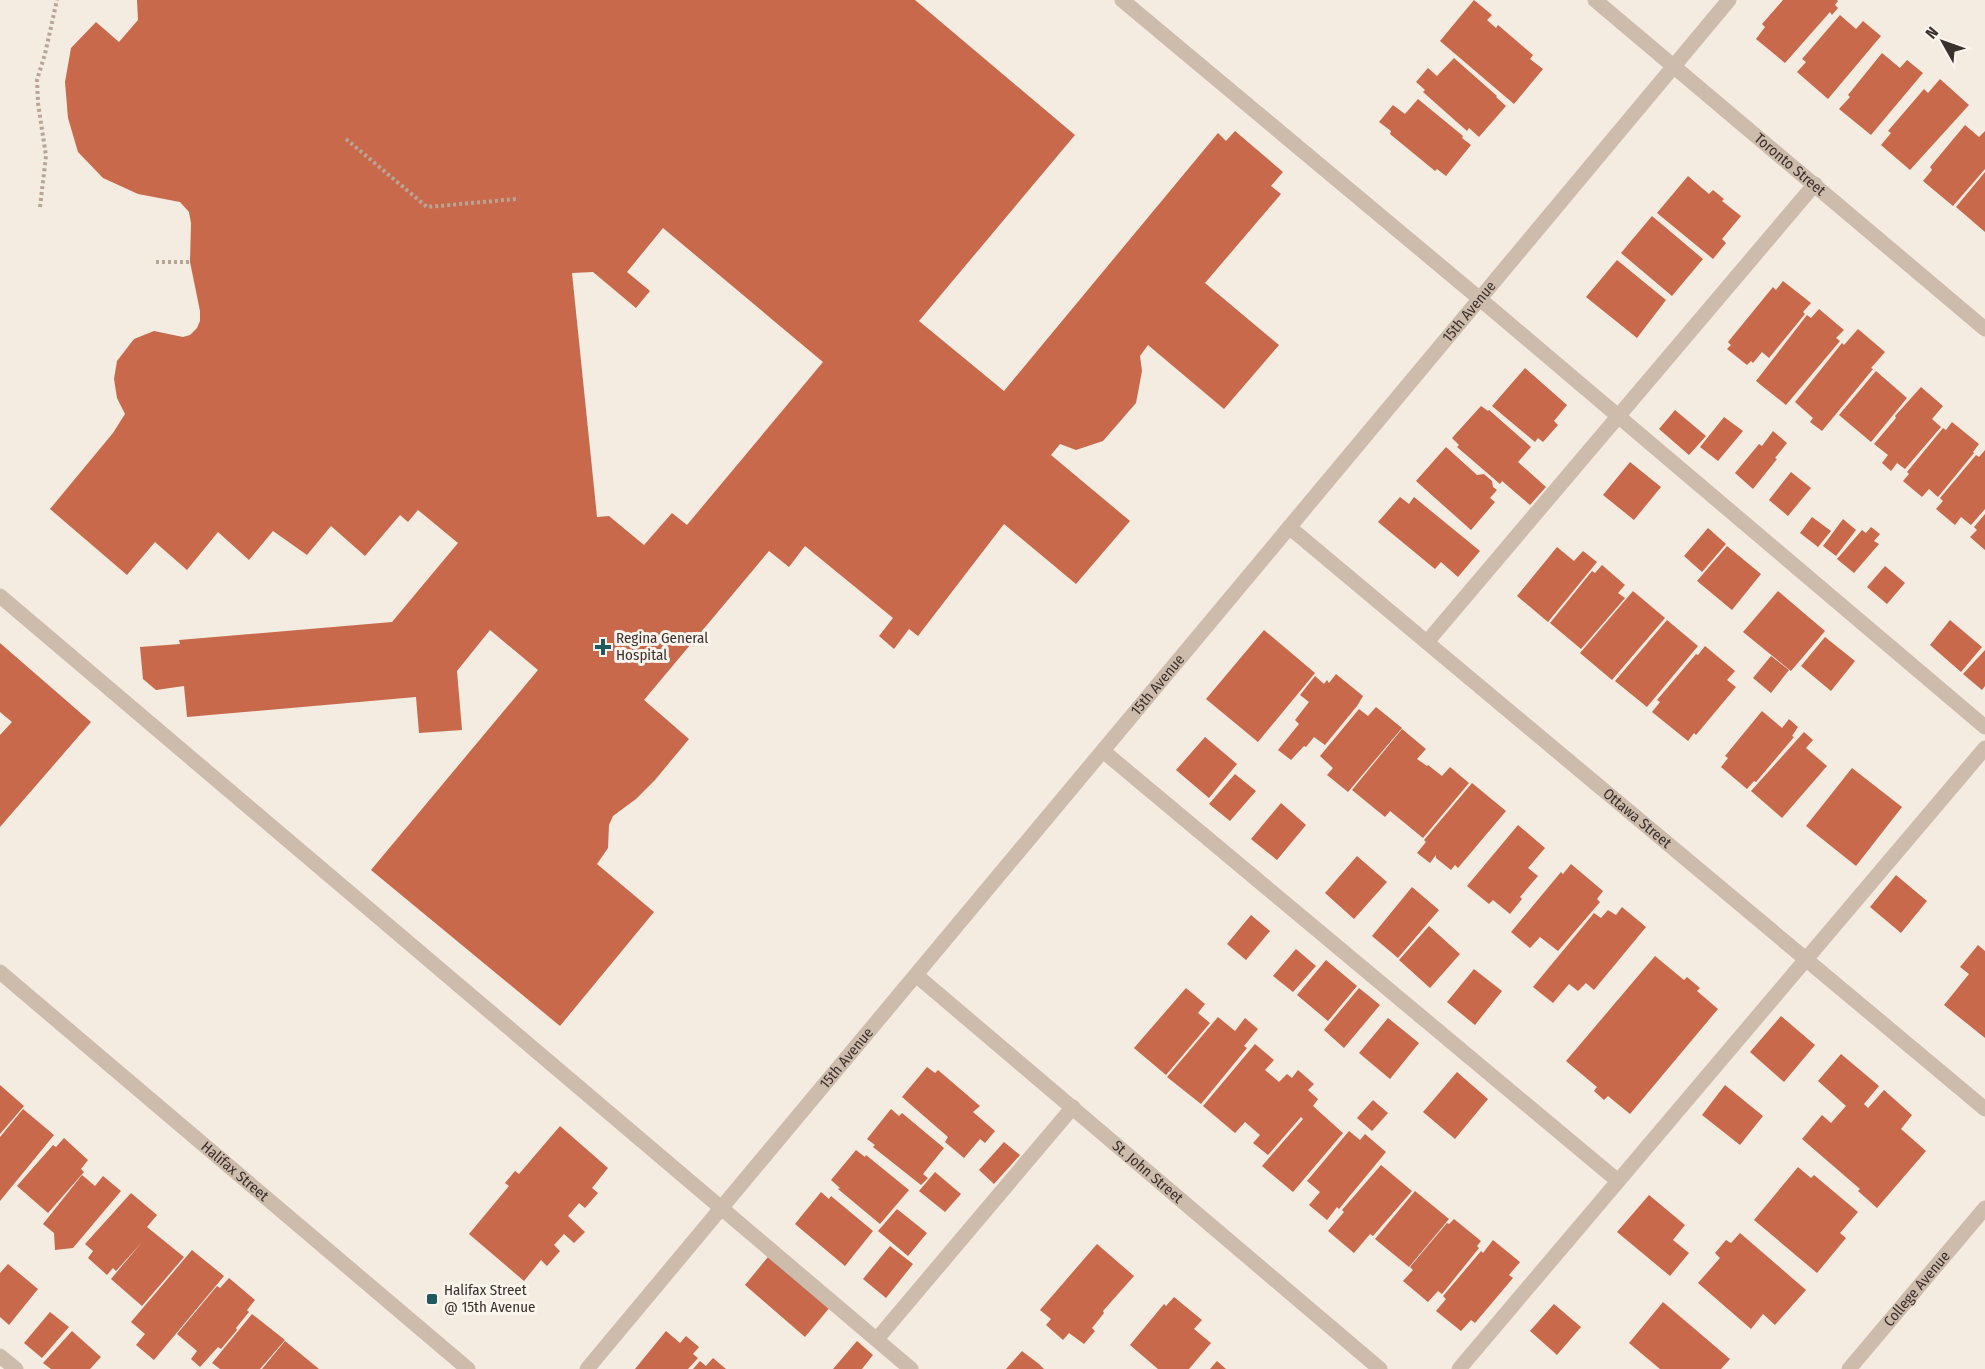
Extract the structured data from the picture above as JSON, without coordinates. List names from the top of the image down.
{
  "streets": {
    "street": [
      "Toronto Street",
      "15th Avenue",
      "Ottawa Street",
      "Halifax Street",
      "St. John Street",
      "College Avenue"
    ]
  },
  "crossings": [
    ["Toronto Street", "15th Avenue"],
    ["15th Avenue", "Ottawa Street"],
    ["15th Avenue", "St. John Street"]
  ],
  "places": {
    "health": ["Regina General Hospital"],
    "transit": ["Halifax Street @ 15th Avenue"]
  },
  "north": "top left"
}
